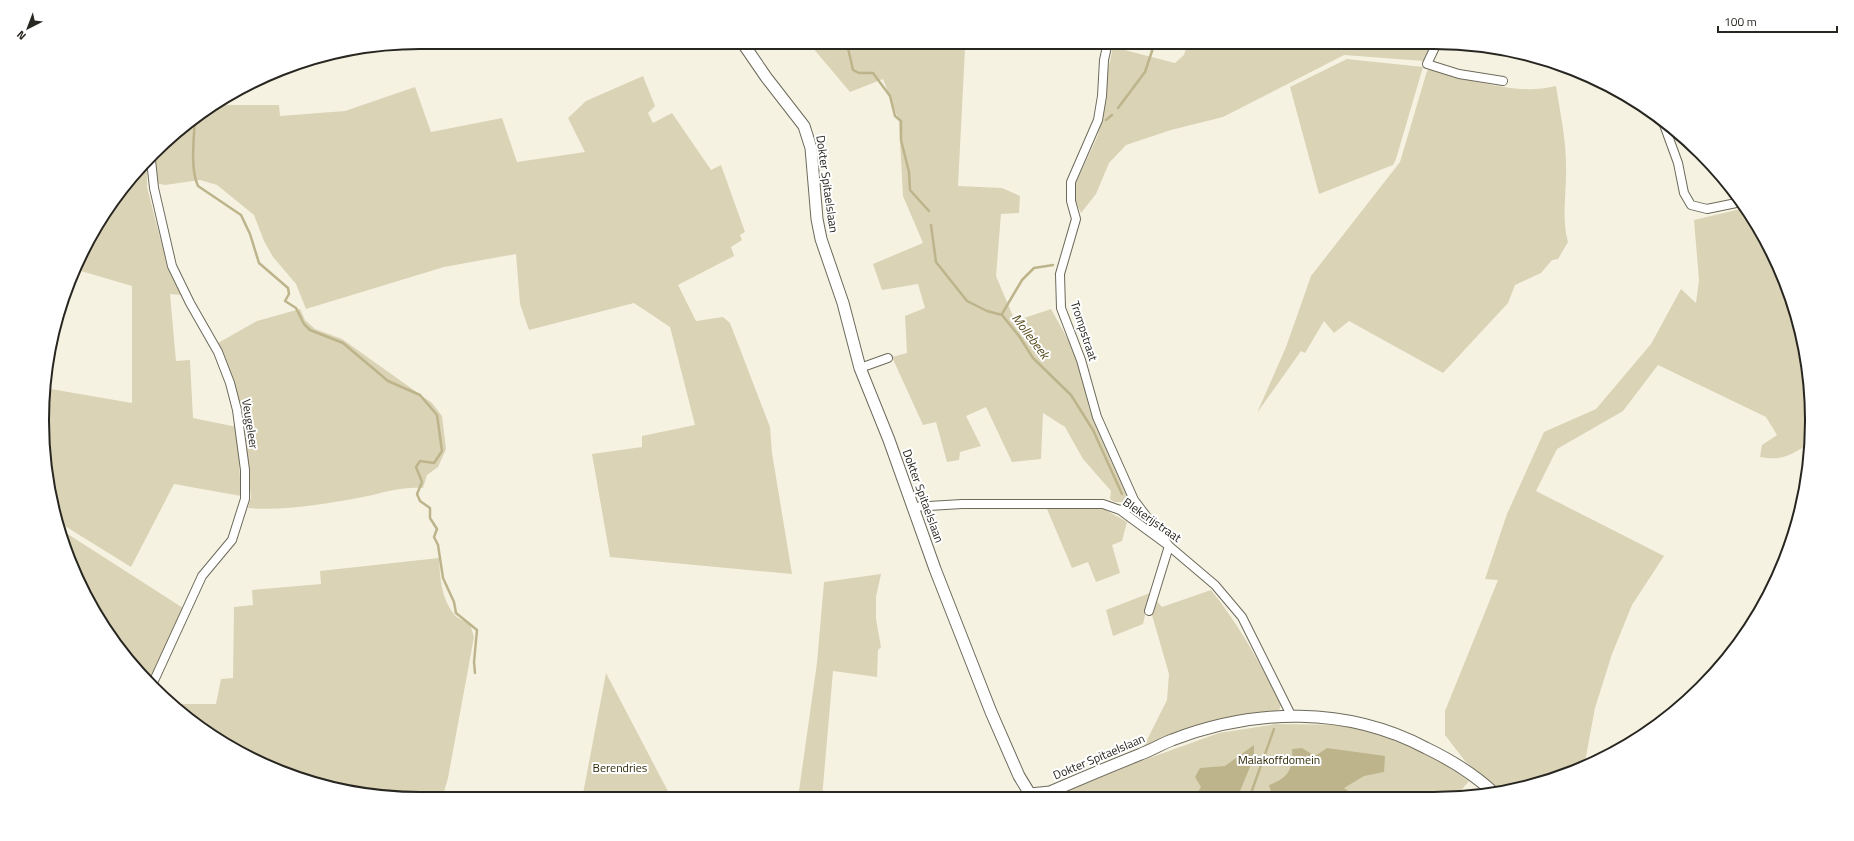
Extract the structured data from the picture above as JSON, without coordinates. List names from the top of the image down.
{
  "streets": {
    "street": [
      "Dokter Spitaelslaan",
      "Trompstraat",
      "Veugeleer",
      "Blekerijstraat"
    ]
  },
  "crossings": [
    ["Dokter Spitaelslaan", "Blekerijstraat"],
    ["Trompstraat", "Blekerijstraat"]
  ],
  "water": ["Mollebeek"],
  "parks": ["Malakoffdomein", "Berendries"],
  "scale_bar": "100 m",
  "north": "bottom left"
}
